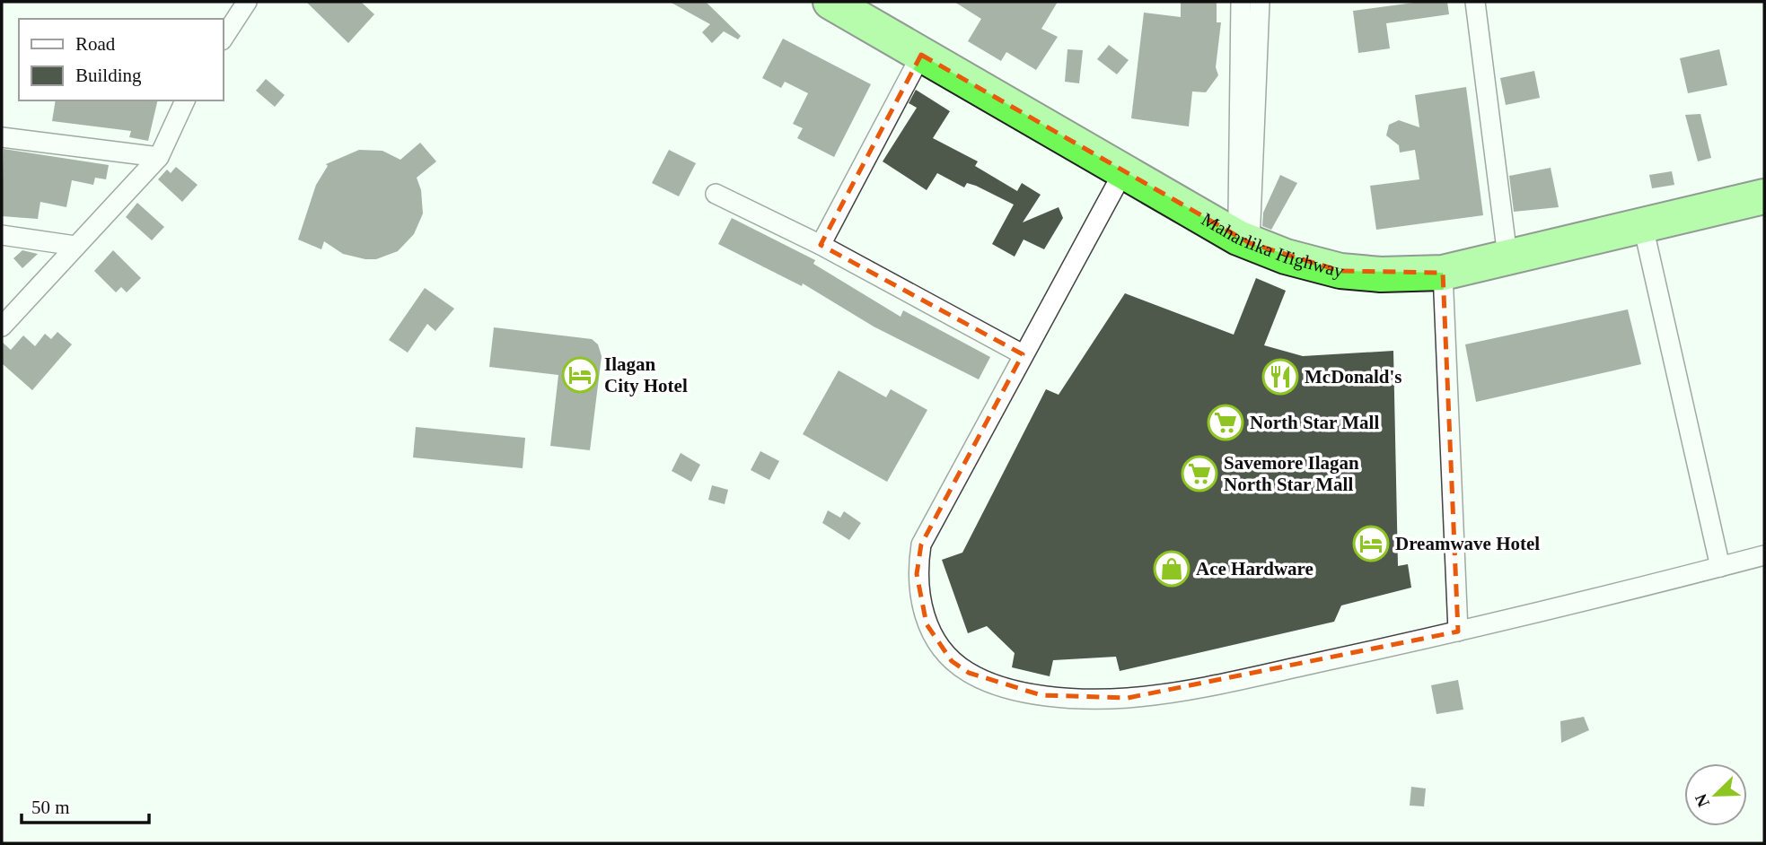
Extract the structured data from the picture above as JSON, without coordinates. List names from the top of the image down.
{
  "streets": {
    "highway": ["Maharlika Highway"]
  },
  "places": {
    "hotel": ["Ilagan City Hotel", "Dreamwave Hotel"],
    "restaurant": ["McDonald's"],
    "supermarket": ["North Star Mall", "Savemore Ilagan North Star Mall"],
    "shop": ["Ace Hardware"]
  },
  "legend": ["Road", "Building"],
  "scale_bar": "50 m",
  "north": "bottom left"
}
